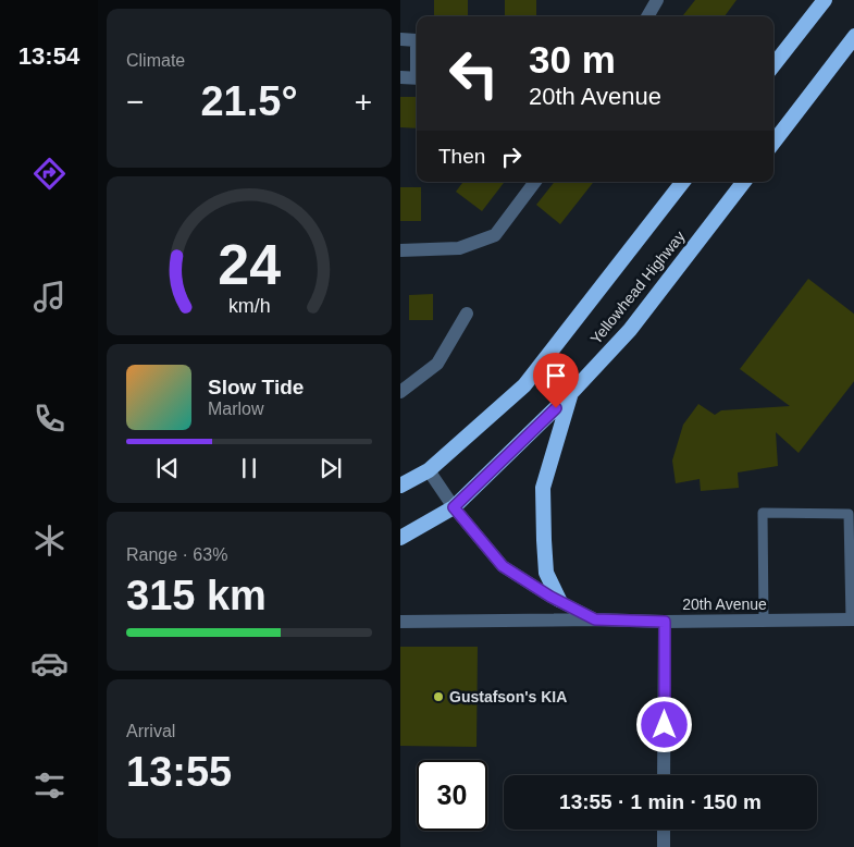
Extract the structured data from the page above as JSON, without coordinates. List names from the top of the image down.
{
  "streets": {
    "highway": ["Yellowhead Highway"],
    "street": ["20th Avenue"]
  },
  "crossings": [
    ["Yellowhead Highway", "20th Avenue"]
  ],
  "places": ["Gustafson's KIA"],
  "page": {
    "tabs": "13:54",
    "tile": [
      "Climate",
      ["Range · 63%", "315 km"],
      ["Arrival", "13:55"]
    ],
    "turn": ["30 m", "20th Avenue"],
    "heat": ["−", "21.5°", "+"],
    "then": "Then",
    "song": ["Slow Tide", "Marlow"],
    "limit": "30",
    "trip": "13:55 · 1 min · 150 m",
    "gauge": ["24", "km/h"]
  }
}
